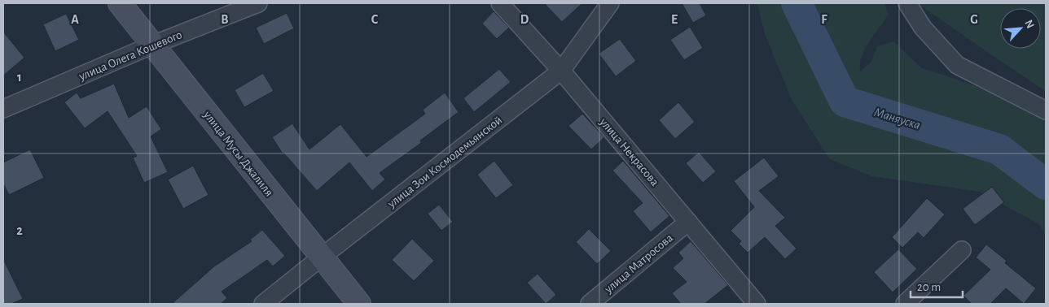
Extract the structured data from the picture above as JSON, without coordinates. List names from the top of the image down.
{
  "streets": {
    "main road": ["улица Мусы Джалиля"],
    "street": [
      "улица Олега Кошевого",
      "улица Некрасова",
      "улица Зои Космодемьянской",
      "улица Матросова"
    ]
  },
  "crossings": [
    ["улица Олега Кошевого", "улица Мусы Джалиля"],
    ["улица Некрасова", "улица Зои Космодемьянской"],
    ["улица Некрасова", "улица Матросова"],
    ["улица Мусы Джалиля", "улица Зои Космодемьянской"]
  ],
  "water": ["Маняуска"],
  "scale_bar": "20 m",
  "north": "top right",
  "grid": {
    "columns": [
      "A",
      "B",
      "C",
      "D",
      "E",
      "F",
      "G"
    ],
    "rows": ["1", "2"]
  }
}
